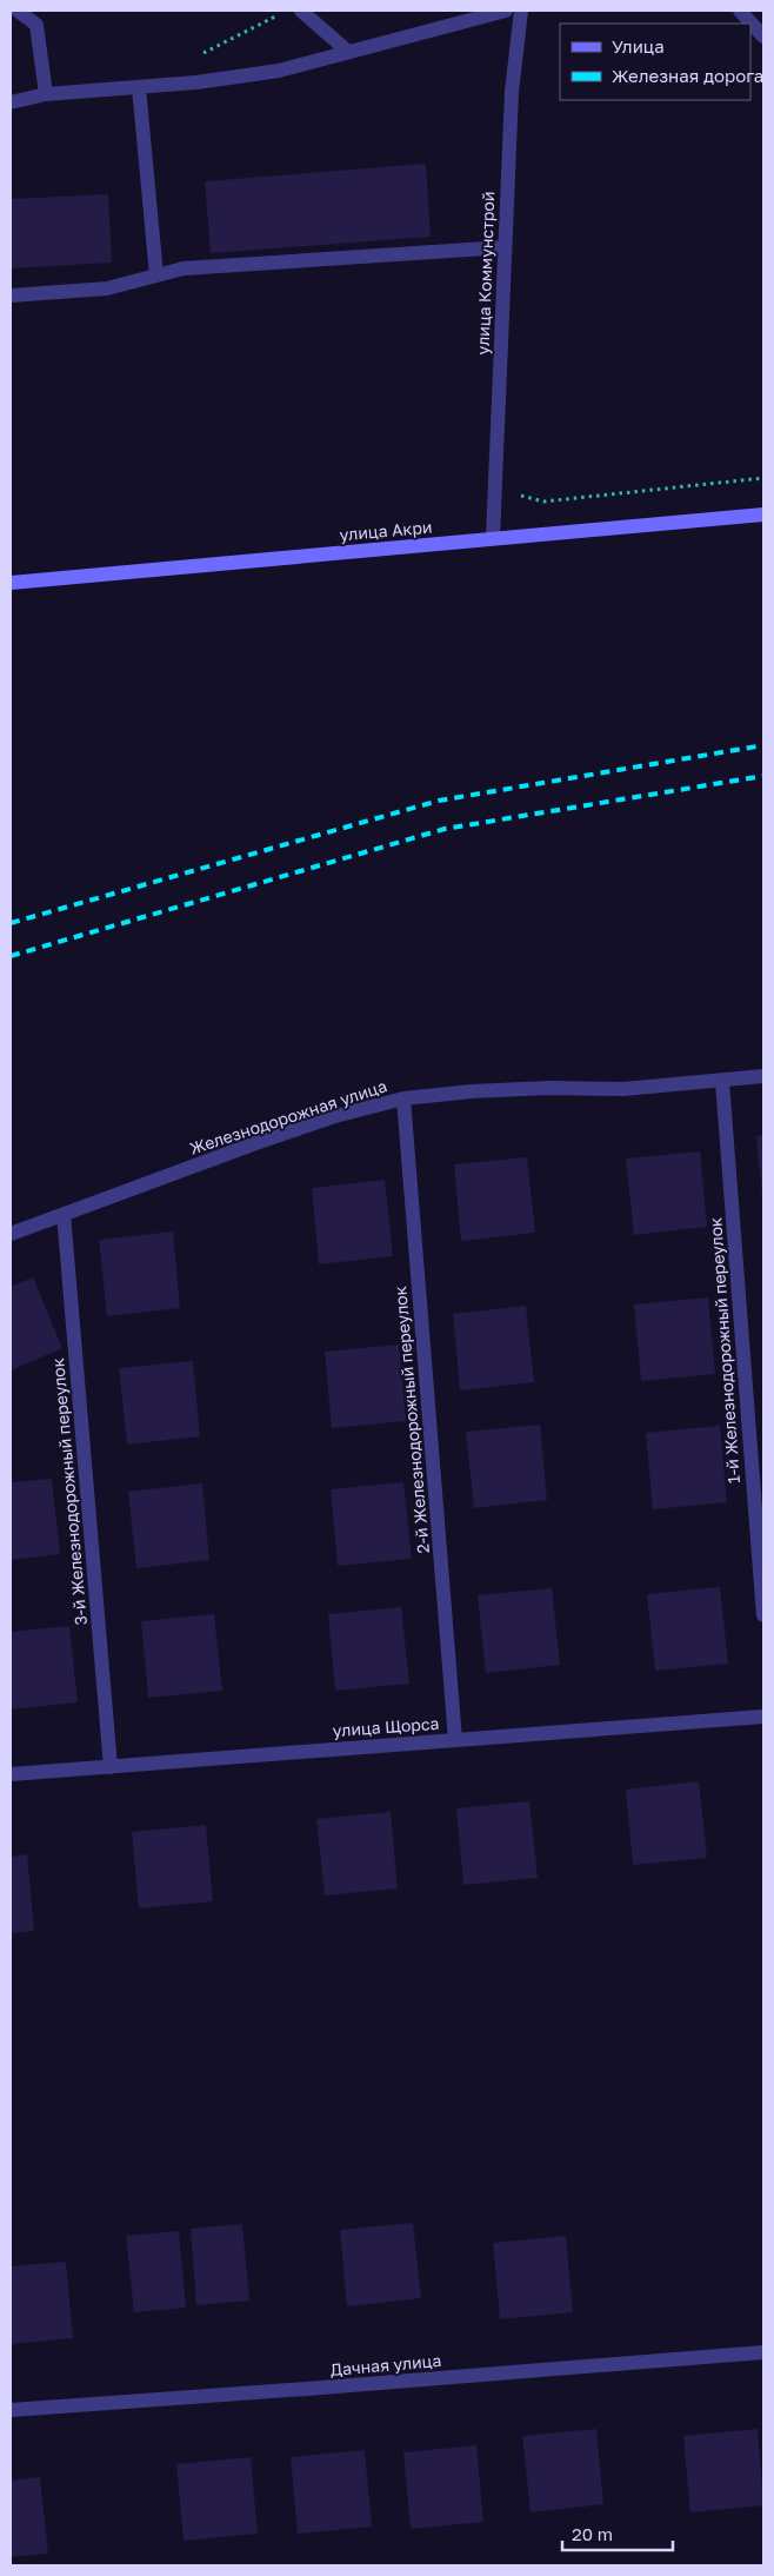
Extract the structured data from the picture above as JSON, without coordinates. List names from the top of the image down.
{
  "streets": {
    "main road": ["улица Акри"],
    "street": [
      "улица Коммунстрой",
      "Железнодорожная улица",
      "1-й Железнодорожный переулок",
      "2-й Железнодорожный переулок",
      "3-й Железнодорожный переулок",
      "улица Щорса",
      "Дачная улица"
    ]
  },
  "crossings": [
    ["улица Коммунстрой", "улица Акри"],
    ["Железнодорожная улица", "1-й Железнодорожный переулок"],
    ["Железнодорожная улица", "2-й Железнодорожный переулок"],
    ["Железнодорожная улица", "3-й Железнодорожный переулок"],
    ["2-й Железнодорожный переулок", "улица Щорса"],
    ["3-й Железнодорожный переулок", "улица Щорса"]
  ],
  "legend": ["Улица", "Железная дорога"],
  "scale_bar": "20 m"
}
